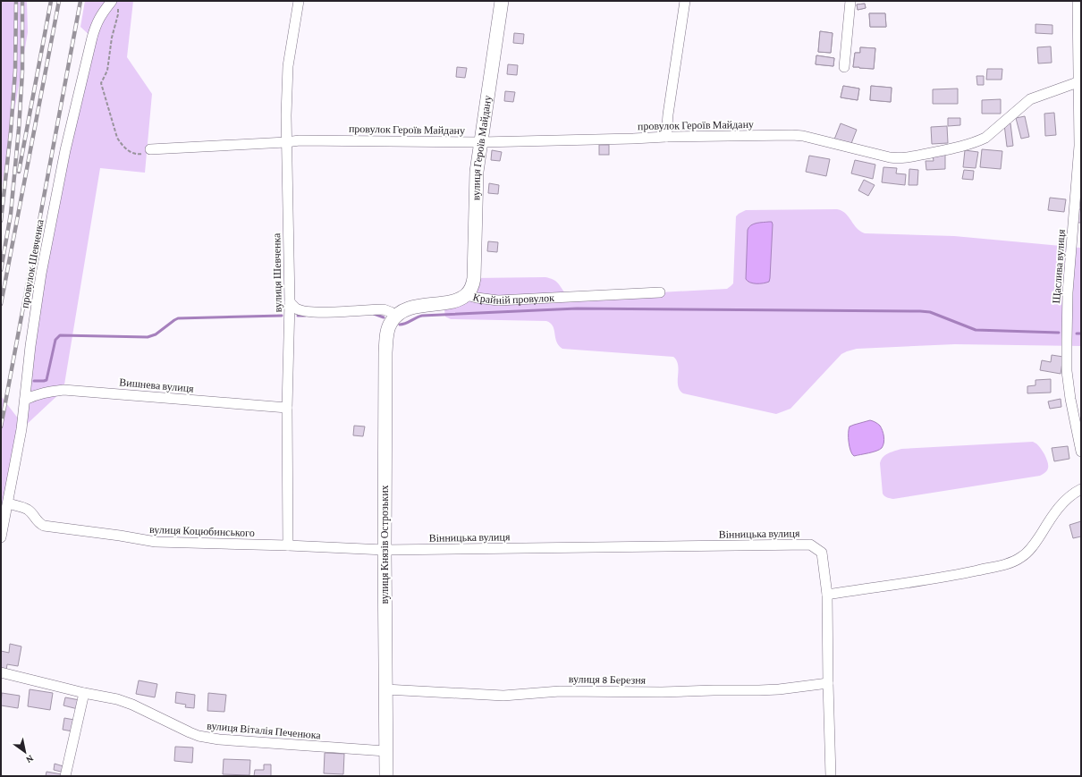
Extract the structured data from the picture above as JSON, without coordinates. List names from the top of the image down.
{
  "streets": {
    "street": [
      "провулок Героїв Майдану",
      "вулиця Героїв Майдану",
      "провулок Шевченка",
      "Щаслива вулиця",
      "вулиця Шевченка",
      "Крайній провулок",
      "Вишнева вулиця",
      "вулиця Коцюбинського",
      "Вінницька вулиця",
      "вулиця Князів Острозьких",
      "вулиця 8 Березня",
      "вулиця Віталія Печенюка"
    ]
  },
  "crossings": [
    ["провулок Героїв Майдану", "вулиця Героїв Майдану"],
    ["провулок Героїв Майдану", "Щаслива вулиця"],
    ["провулок Героїв Майдану", "вулиця Шевченка"],
    ["вулиця Героїв Майдану", "Крайній провулок"],
    ["провулок Шевченка", "Вишнева вулиця"],
    ["провулок Шевченка", "вулиця Коцюбинського"],
    ["вулиця Шевченка", "Вишнева вулиця"],
    ["вулиця Шевченка", "вулиця Коцюбинського"],
    ["Крайній провулок", "вулиця Князів Острозьких"],
    ["вулиця Коцюбинського", "Вінницька вулиця"],
    ["вулиця Коцюбинського", "вулиця Князів Острозьких"],
    ["Вінницька вулиця", "вулиця Князів Острозьких"],
    ["Вінницька вулиця", "вулиця 8 Березня"],
    ["вулиця Князів Острозьких", "вулиця 8 Березня"],
    ["вулиця Князів Острозьких", "вулиця Віталія Печенюка"]
  ],
  "north": "bottom right"
}
